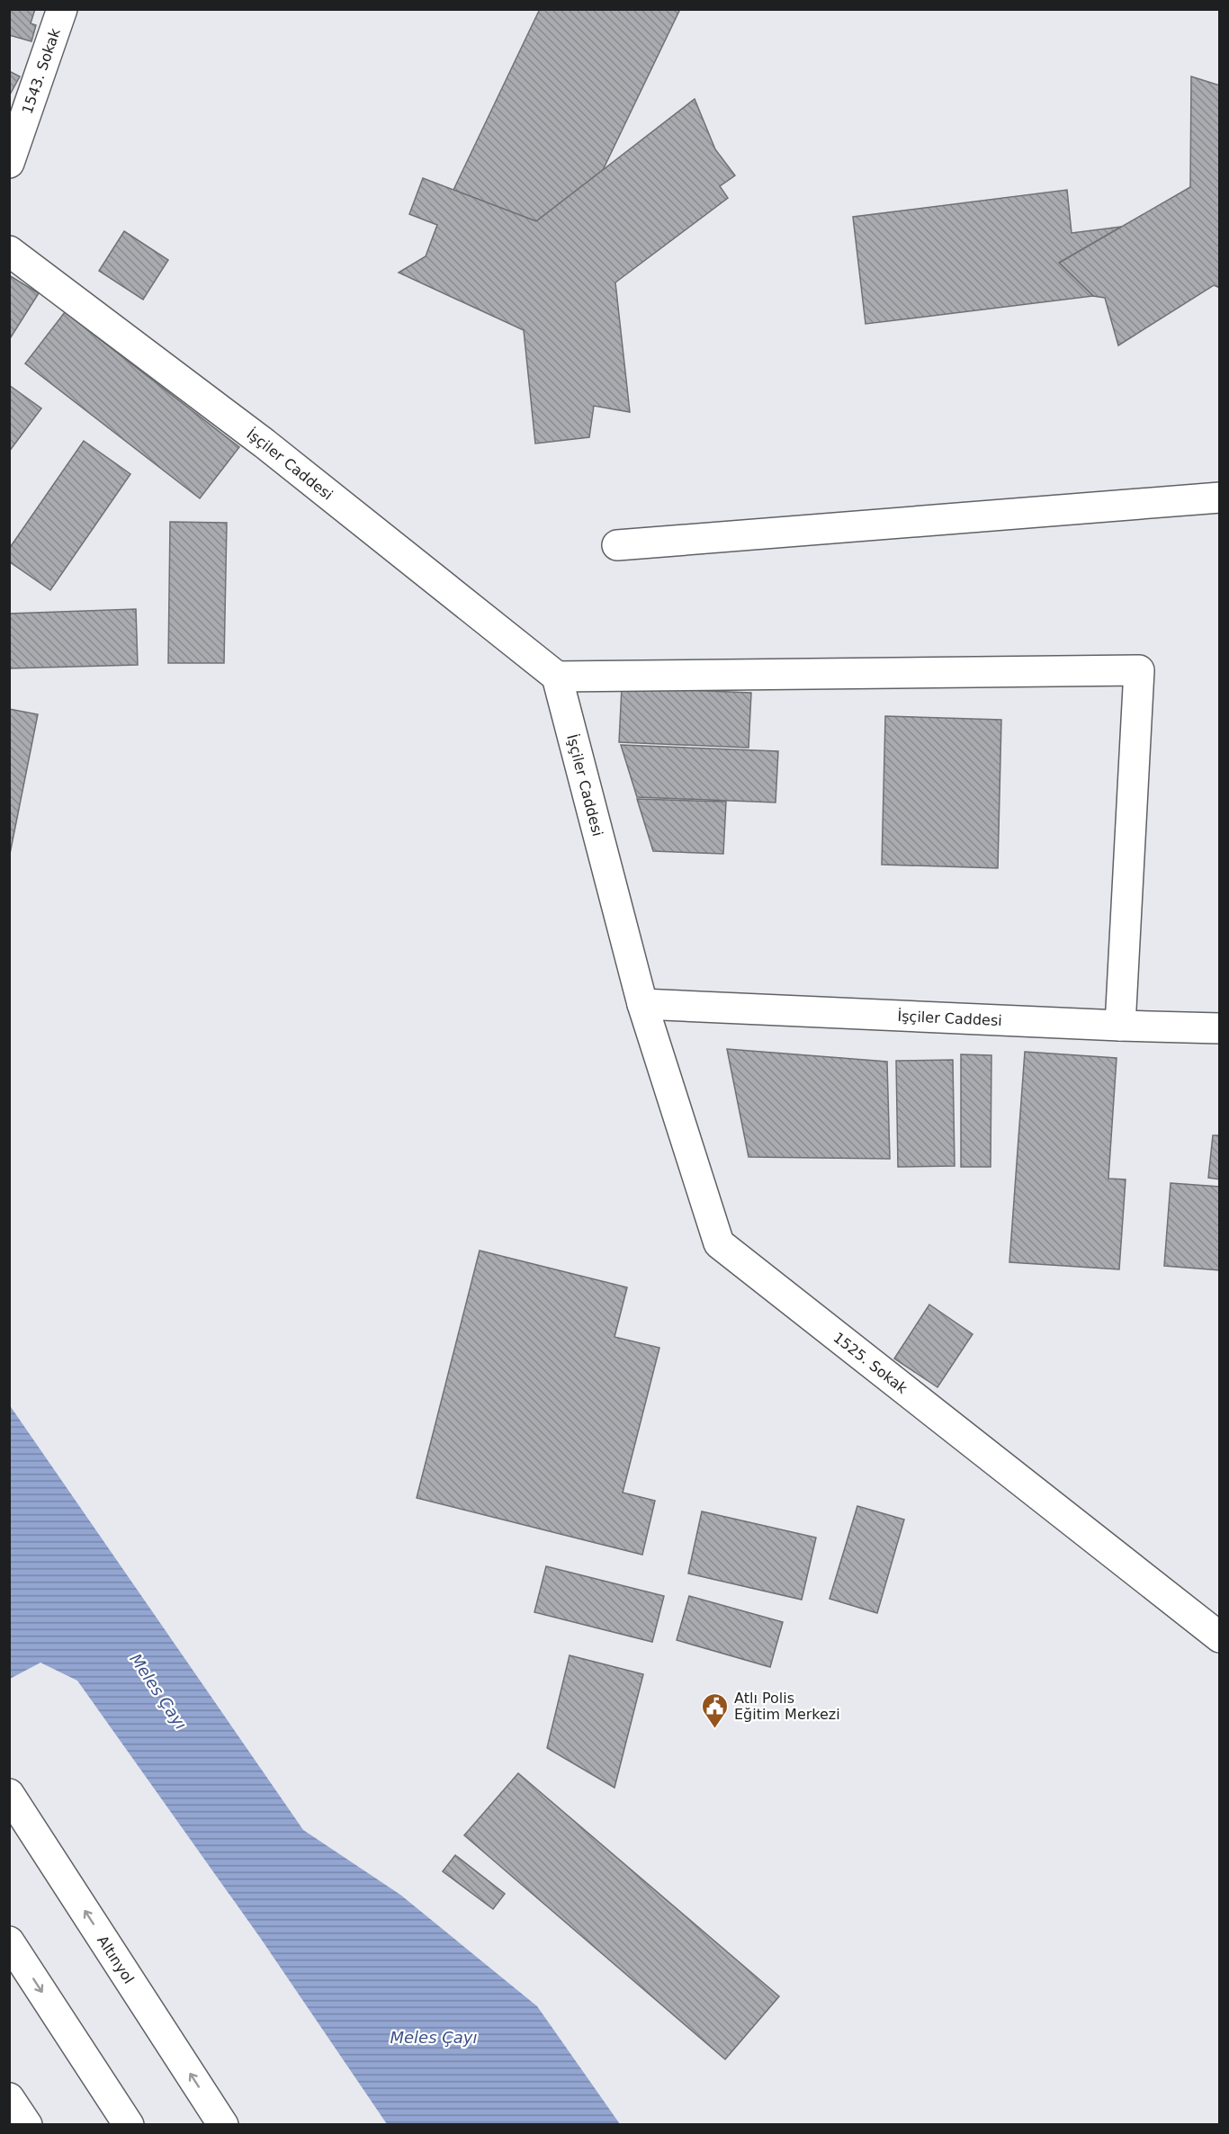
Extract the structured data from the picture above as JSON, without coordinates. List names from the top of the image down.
{
  "streets": {
    "main road": [
      "1543. Sokak",
      "İşçiler Caddesi",
      "1525. Sokak",
      "Altınyol"
    ]
  },
  "crossings": [
    ["İşçiler Caddesi", "1525. Sokak"]
  ],
  "water": ["Meles Çayı"],
  "places": {
    "public building": ["Atlı Polis Eğitim Merkezi"]
  }
}
